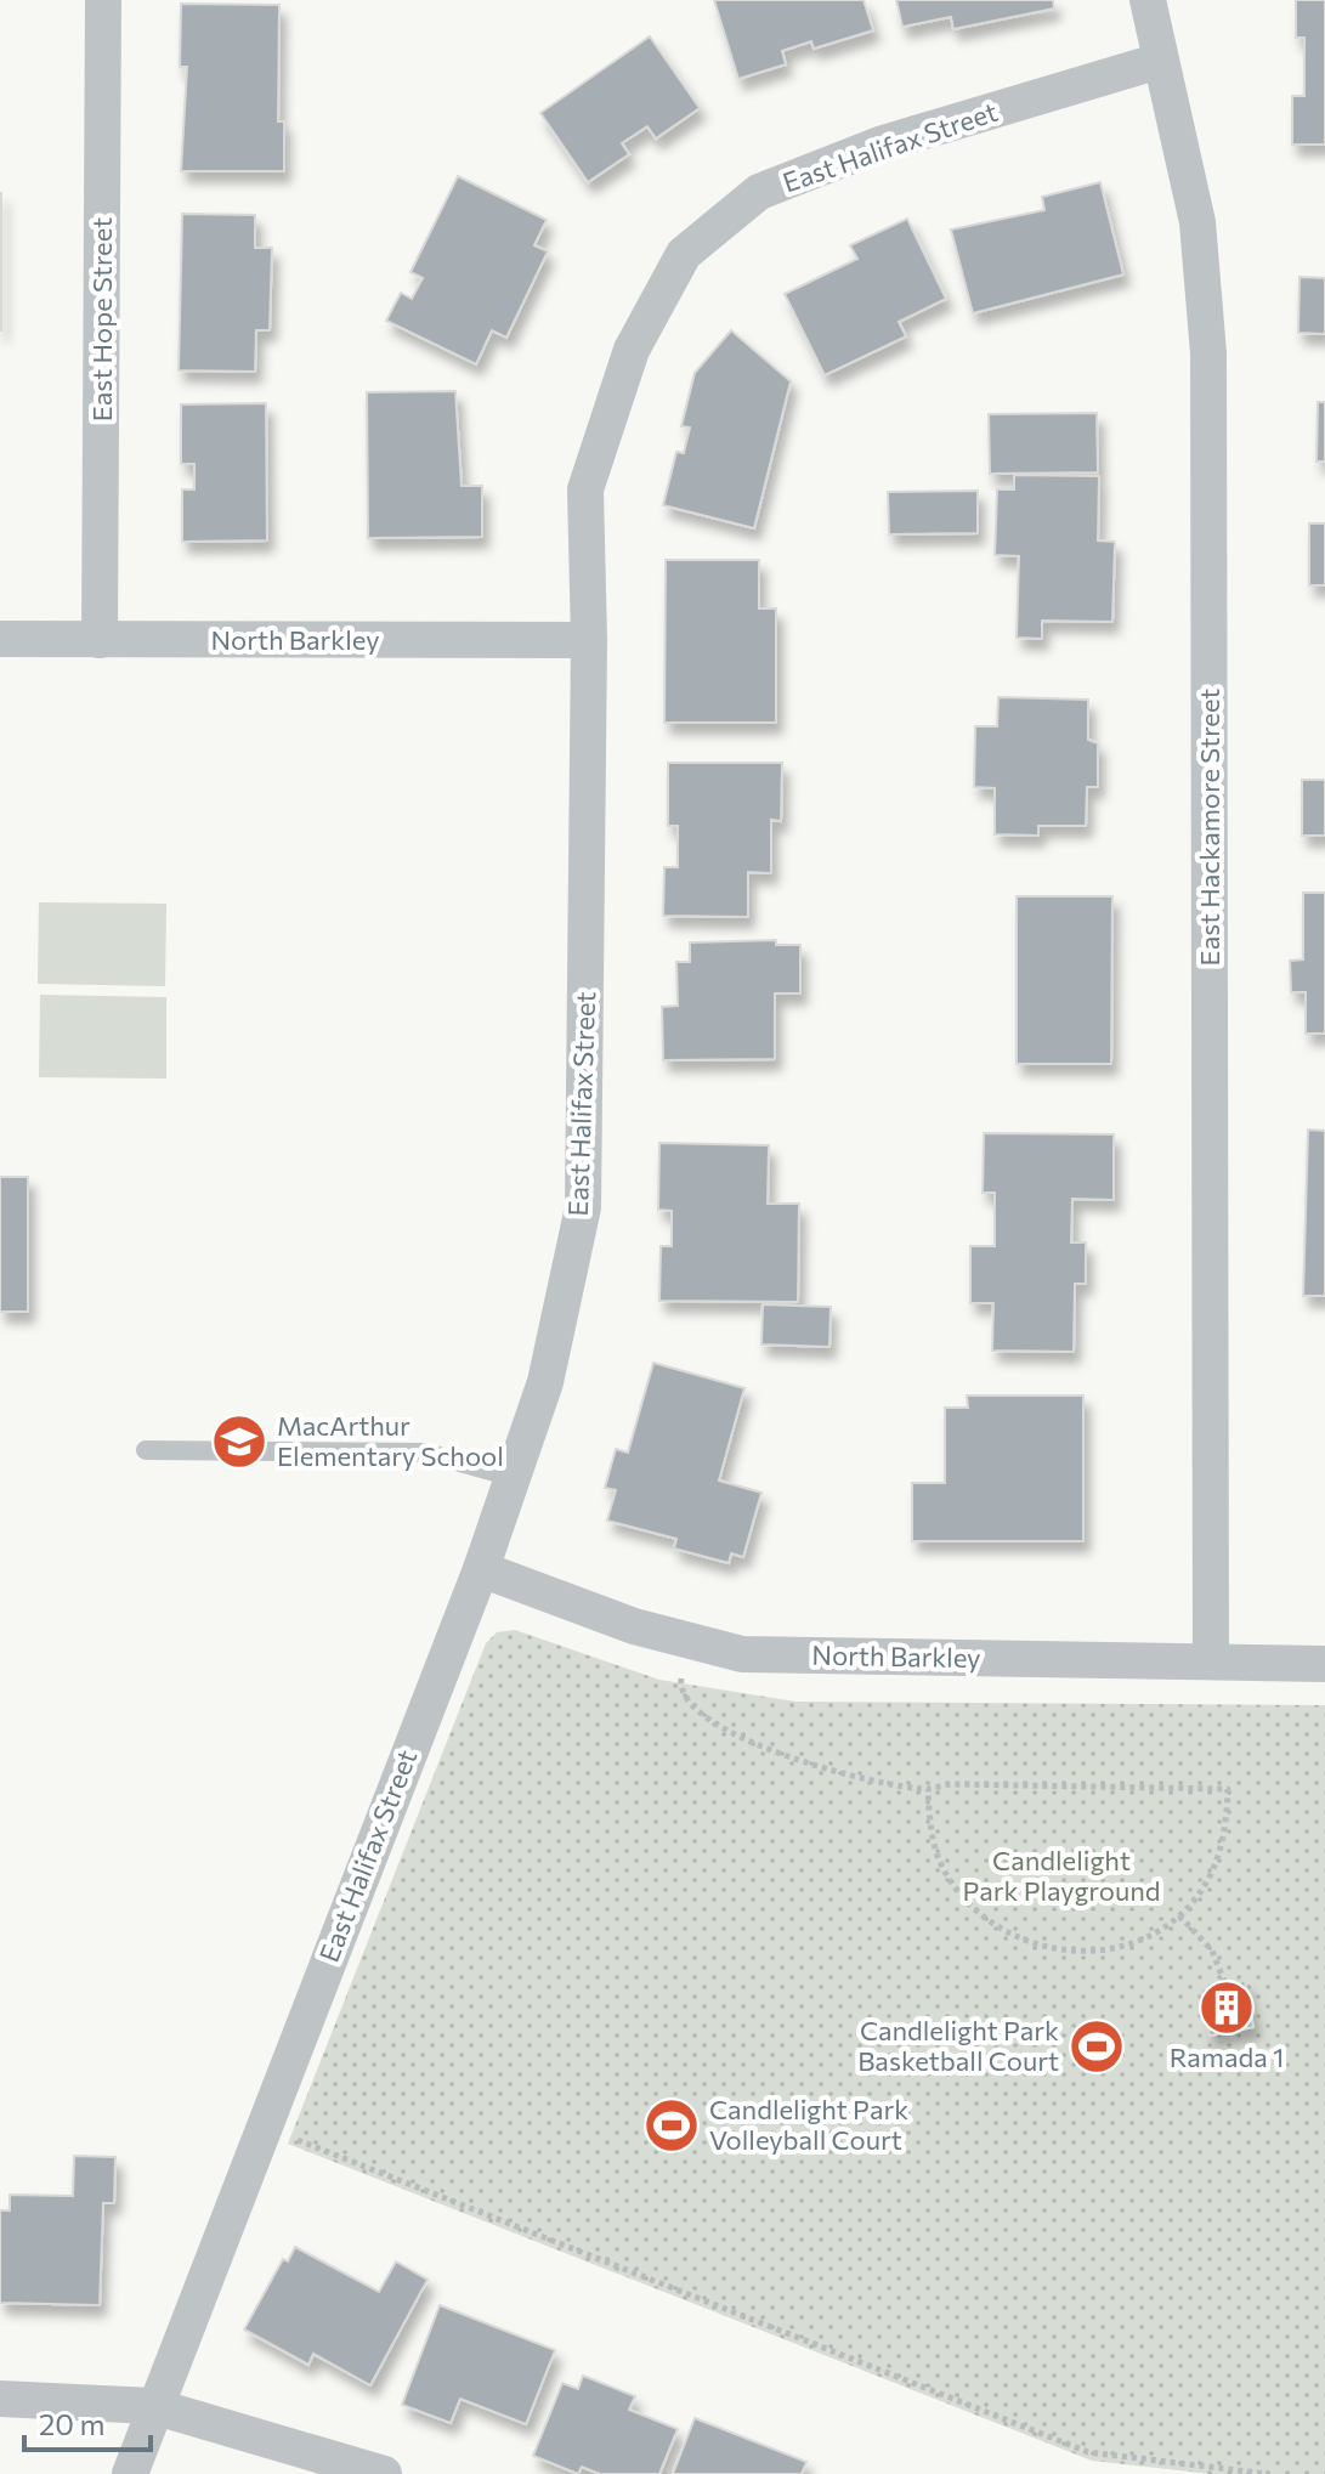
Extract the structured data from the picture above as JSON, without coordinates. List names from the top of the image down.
{
  "streets": {
    "street": [
      "East Halifax Street",
      "East Hope Street",
      "North Barkley",
      "East Hackamore Street"
    ]
  },
  "crossings": [
    ["East Halifax Street", "North Barkley"],
    ["East Halifax Street", "East Hackamore Street"],
    ["East Hope Street", "North Barkley"],
    ["North Barkley", "East Hackamore Street"]
  ],
  "parks": ["Candlelight Park Playground"],
  "places": {
    "school or university": ["MacArthur Elementary School"],
    "building": ["Ramada 1"],
    "sports": ["Candlelight Park Basketball Court", "Candlelight Park Volleyball Court"]
  },
  "scale_bar": "20 m"
}
